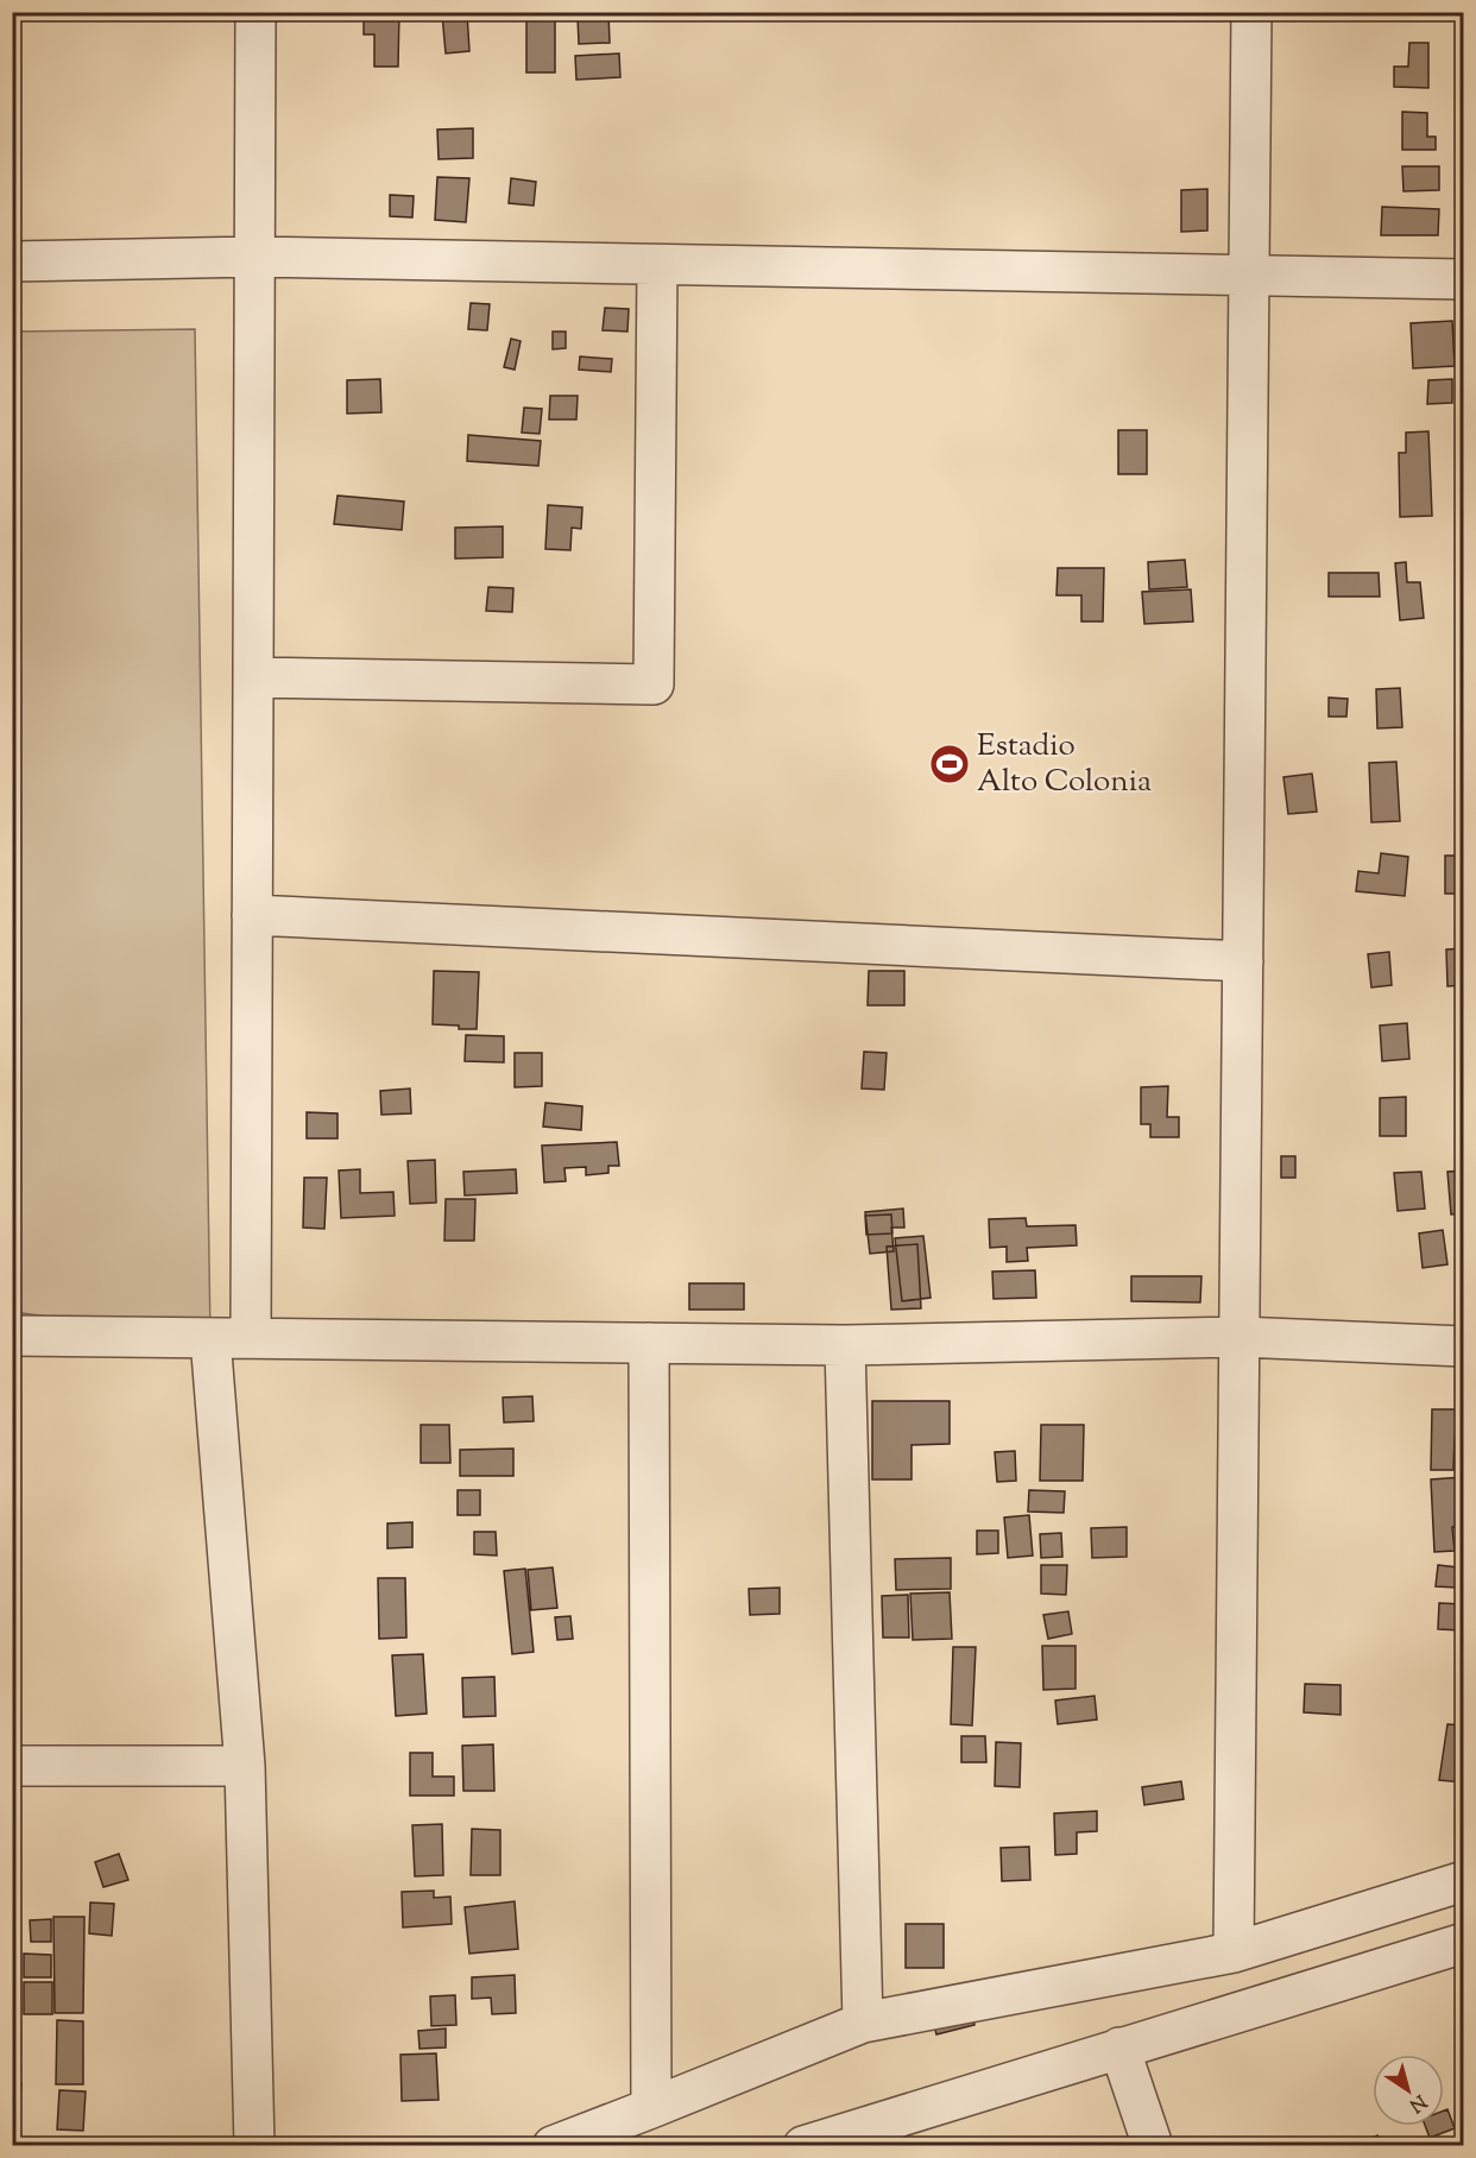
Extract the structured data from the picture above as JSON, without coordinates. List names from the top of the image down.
{
  "places": {
    "sports": ["Estadio Alto Colonia"]
  },
  "north": "bottom right"
}
